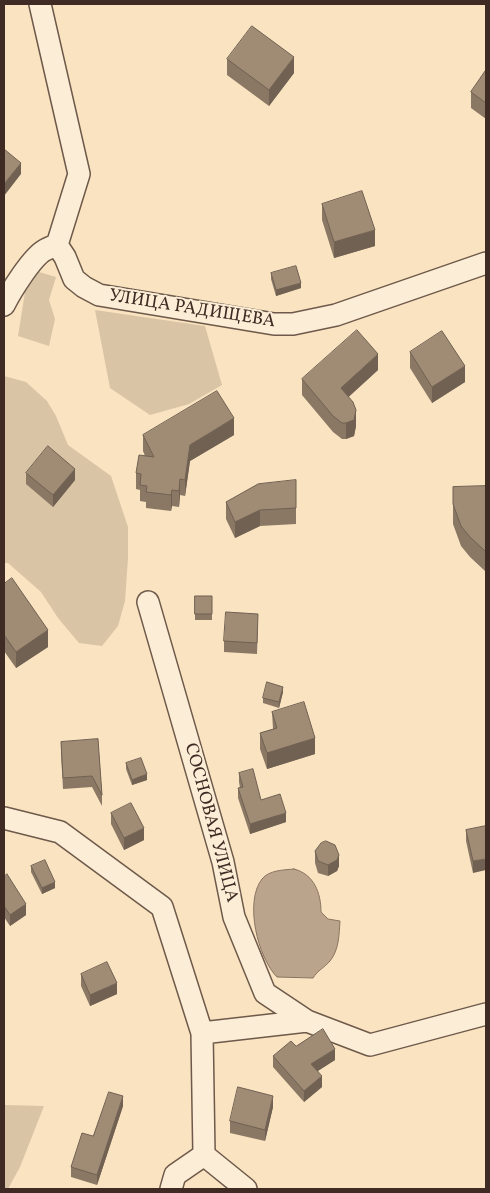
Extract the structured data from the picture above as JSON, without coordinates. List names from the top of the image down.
{
  "streets": {
    "street": ["УЛИЦА РАДИЩЕВА", "СОСНОВАЯ УЛИЦА"]
  }
}
